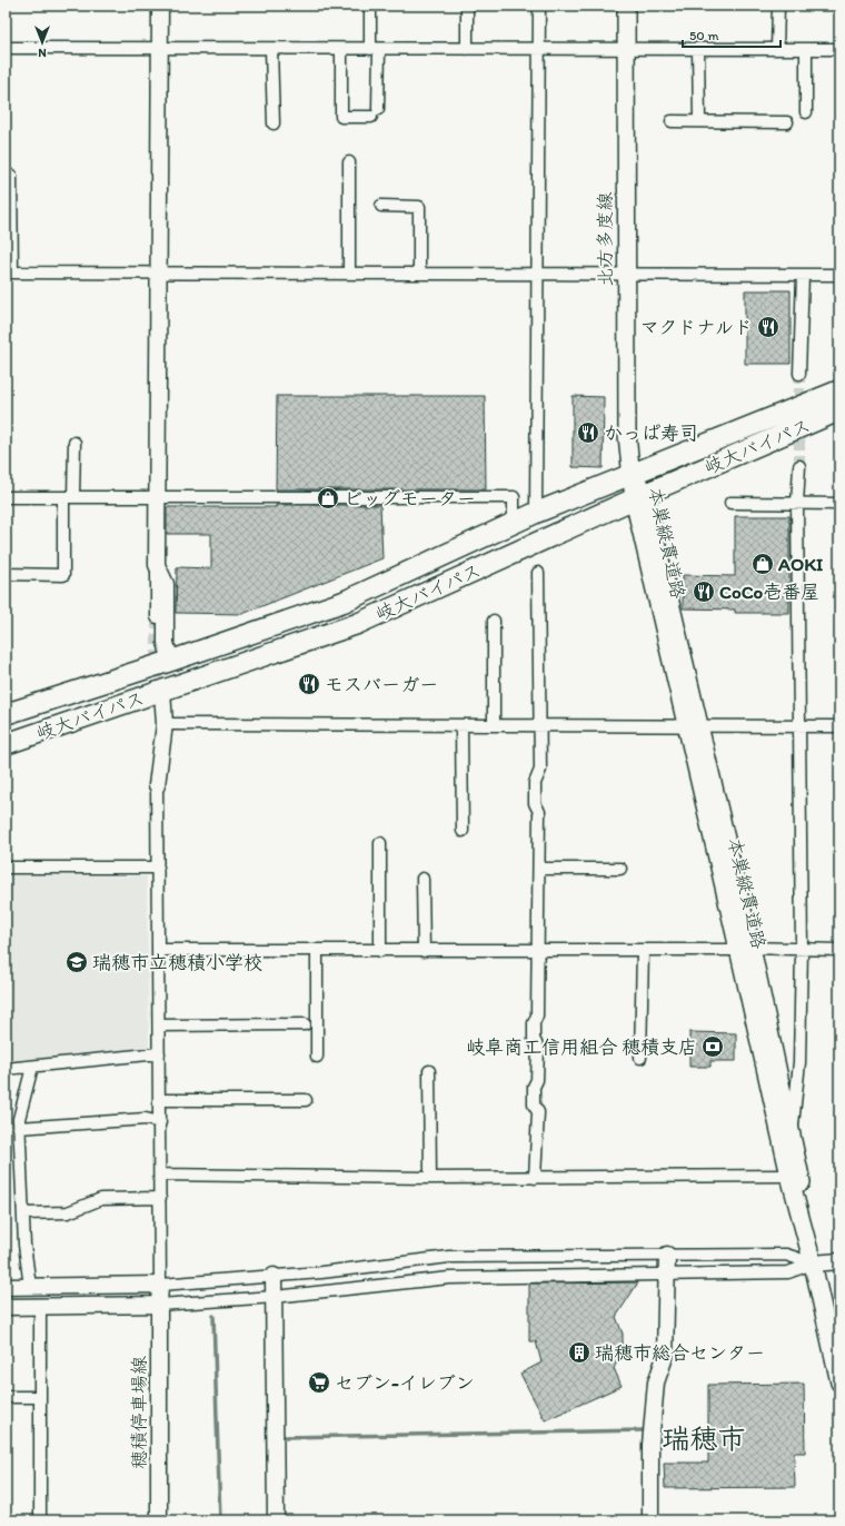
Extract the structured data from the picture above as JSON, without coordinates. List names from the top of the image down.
{
  "streets": {
    "highway": ["岐大バイパス"],
    "main road": ["北方多度線", "本巣縦貫道路"],
    "street": ["穂積停車場線"]
  },
  "crossings": [
    ["北方多度線", "岐大バイパス"],
    ["北方多度線", "本巣縦貫道路"],
    ["岐大バイパス", "本巣縦貫道路"]
  ],
  "districts": ["瑞穂市"],
  "places": {
    "restaurant": [
      "マクドナルド",
      "かっぱ寿司",
      "CoCo壱番屋",
      "モスバーガー"
    ],
    "shop": ["ビッグモーター", "AOKI"],
    "school or university": ["瑞穂市立穂積小学校"],
    "bank": ["岐阜商工信用組合 穂積支店"],
    "building": ["瑞穂市総合センター"],
    "supermarket": ["セブン-イレブン"]
  },
  "scale_bar": "50 m",
  "north": "bottom"
}
